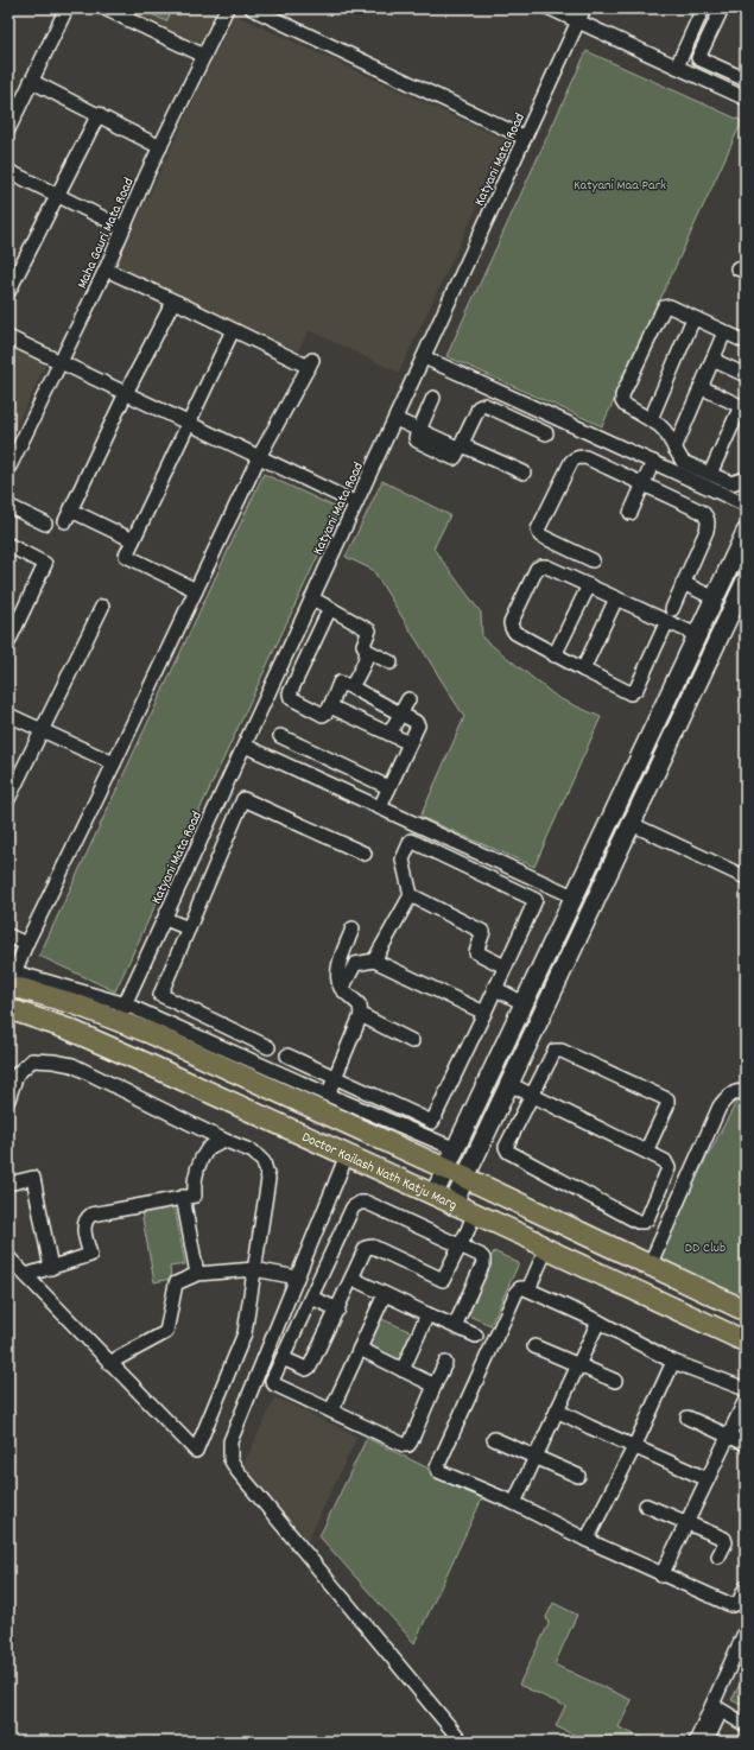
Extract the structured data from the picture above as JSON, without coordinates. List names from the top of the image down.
{
  "streets": {
    "main road": ["Doctor Kailash Nath Katju Marg"],
    "street": ["Katyani Mata Road", "Maha Gauri Mata Road"]
  },
  "crossings": [
    ["Katyani Mata Road", "Doctor Kailash Nath Katju Marg"]
  ],
  "parks": ["Katyani Maa Park", "DD Club"]
}
